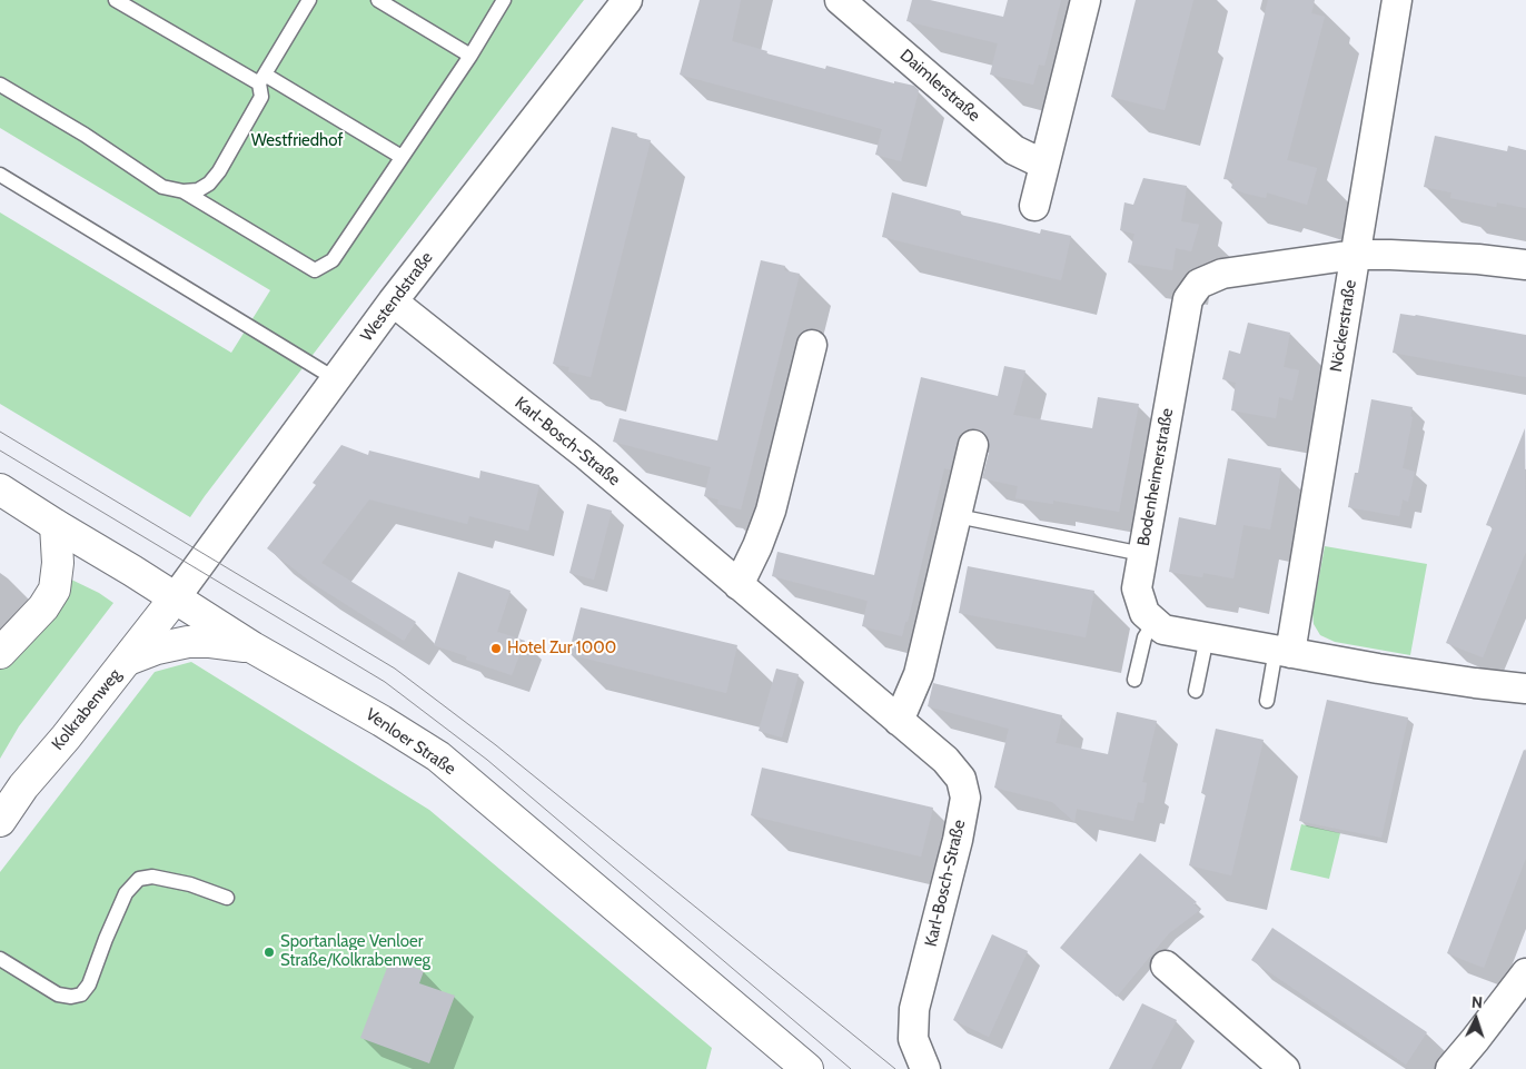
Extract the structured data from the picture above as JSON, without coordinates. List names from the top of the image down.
{
  "streets": {
    "main road": ["Kolkrabenweg", "Venloer Straße"],
    "street": [
      "Daimlerstraße",
      "Westendstraße",
      "Nöckerstraße",
      "Karl-Bosch-Straße",
      "Bodenheimerstraße"
    ]
  },
  "crossings": [
    ["Westendstraße", "Karl-Bosch-Straße"],
    ["Westendstraße", "Kolkrabenweg"],
    ["Westendstraße", "Venloer Straße"],
    ["Nöckerstraße", "Bodenheimerstraße"],
    ["Kolkrabenweg", "Venloer Straße"]
  ],
  "parks": ["Westfriedhof"],
  "places": ["Hotel Zur 1000", "Sportanlage Venloer Straße/Kolkrabenweg"],
  "north": "top"
}
